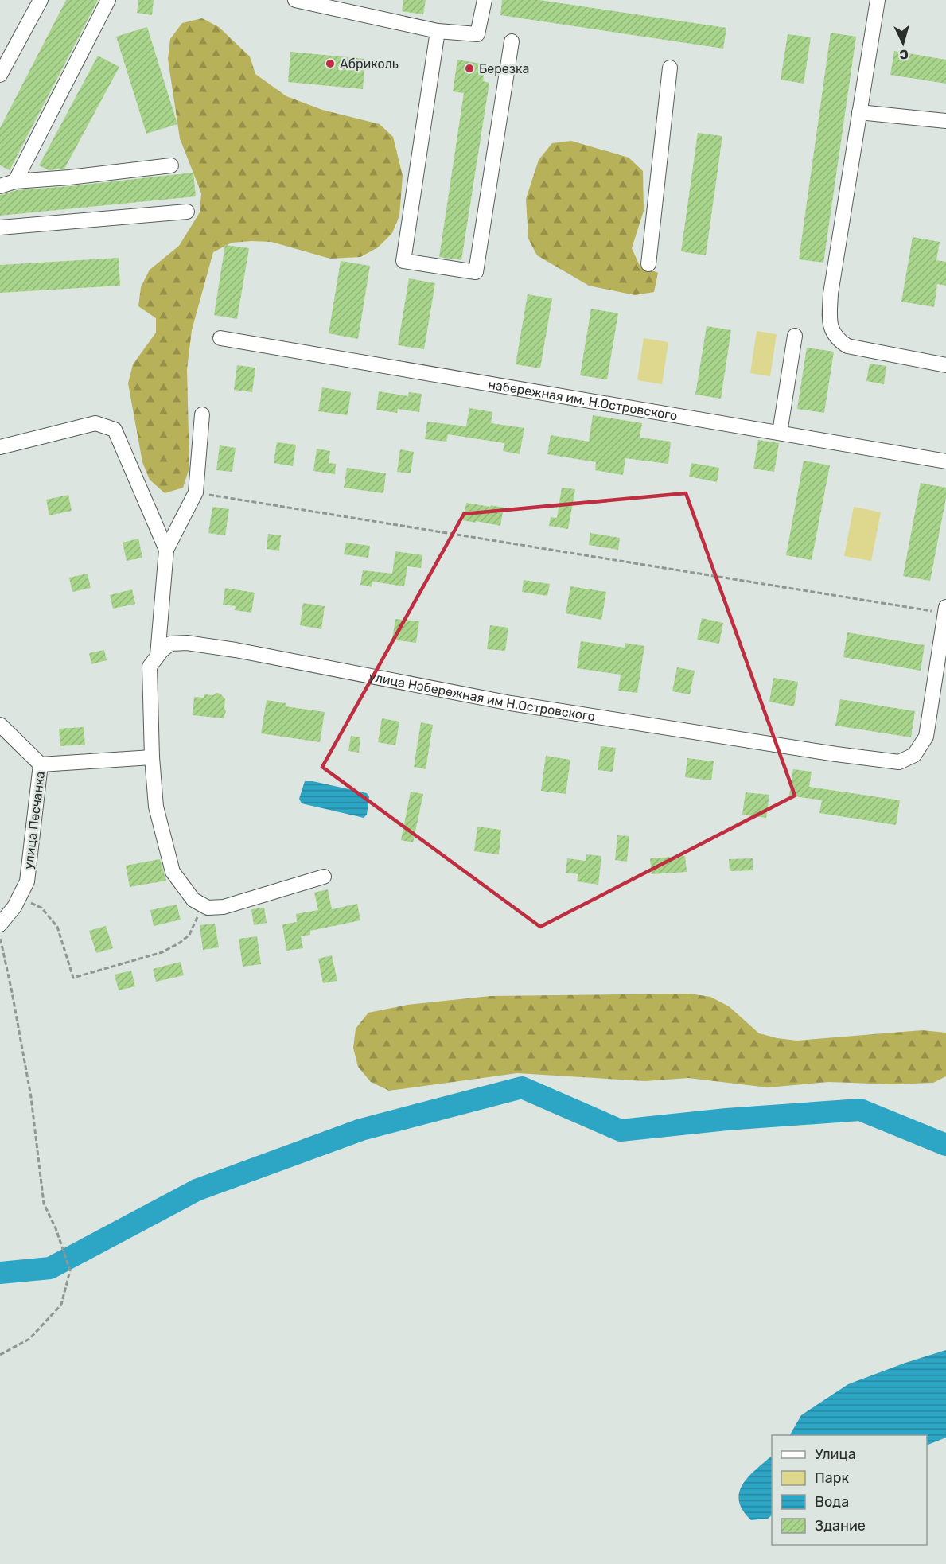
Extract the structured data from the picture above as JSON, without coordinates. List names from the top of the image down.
{
  "streets": {
    "street": ["набережная им. Н.Островского", "улица Набережная им Н.Островского", "улица Песчанка"]
  },
  "places": ["Абриколь", "Березка"],
  "legend": [
    "Улица",
    "Парк",
    "Вода",
    "Здание"
  ],
  "north": "bottom"
}
